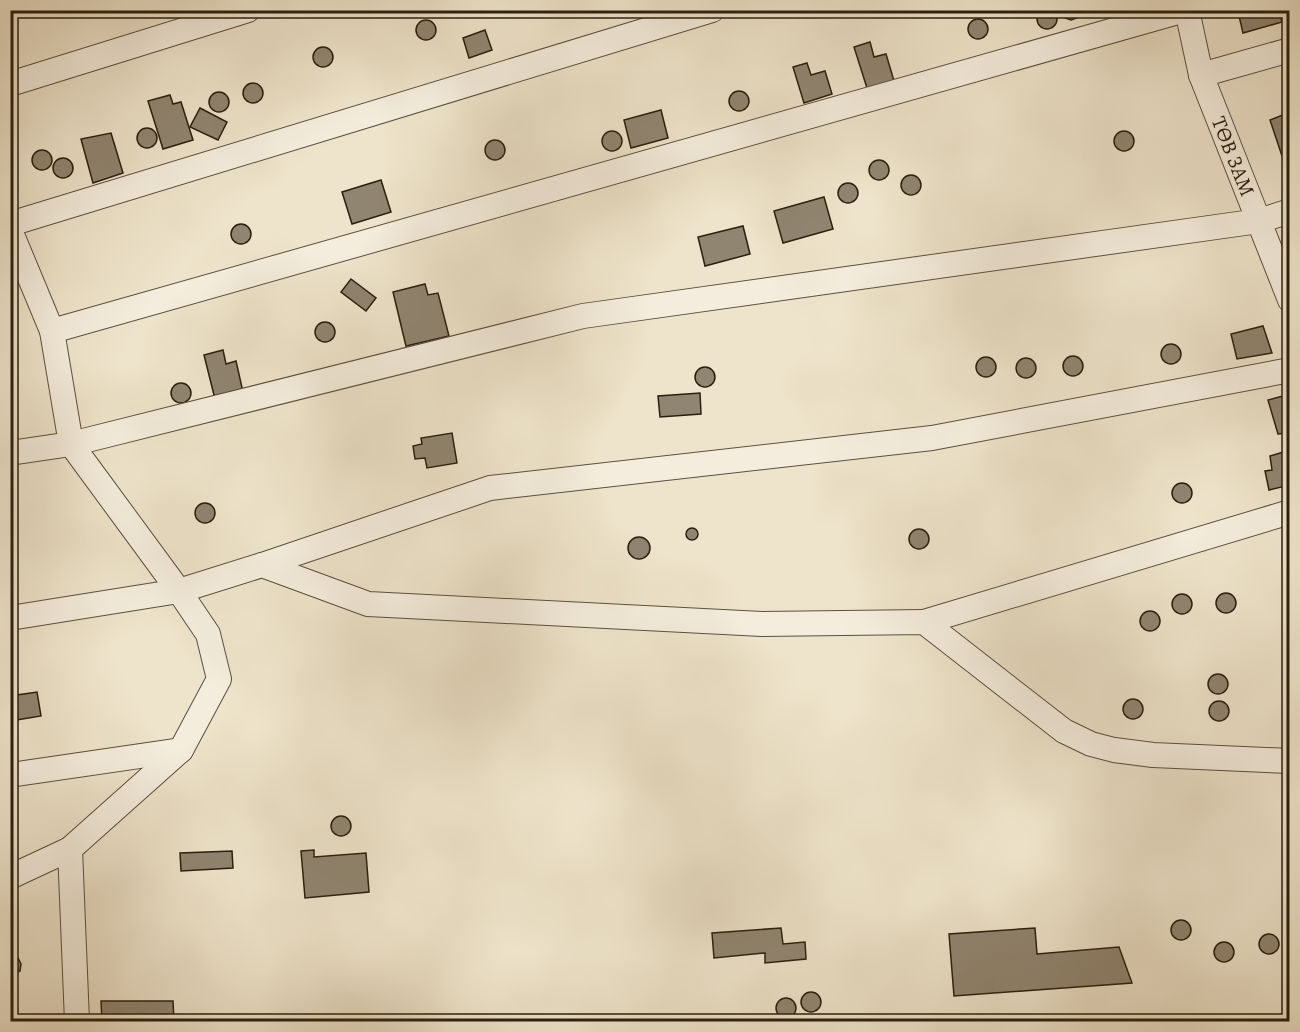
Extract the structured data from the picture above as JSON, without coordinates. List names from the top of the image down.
{
  "streets": {
    "street": ["ТӨВ ЗАМ"]
  }
}
